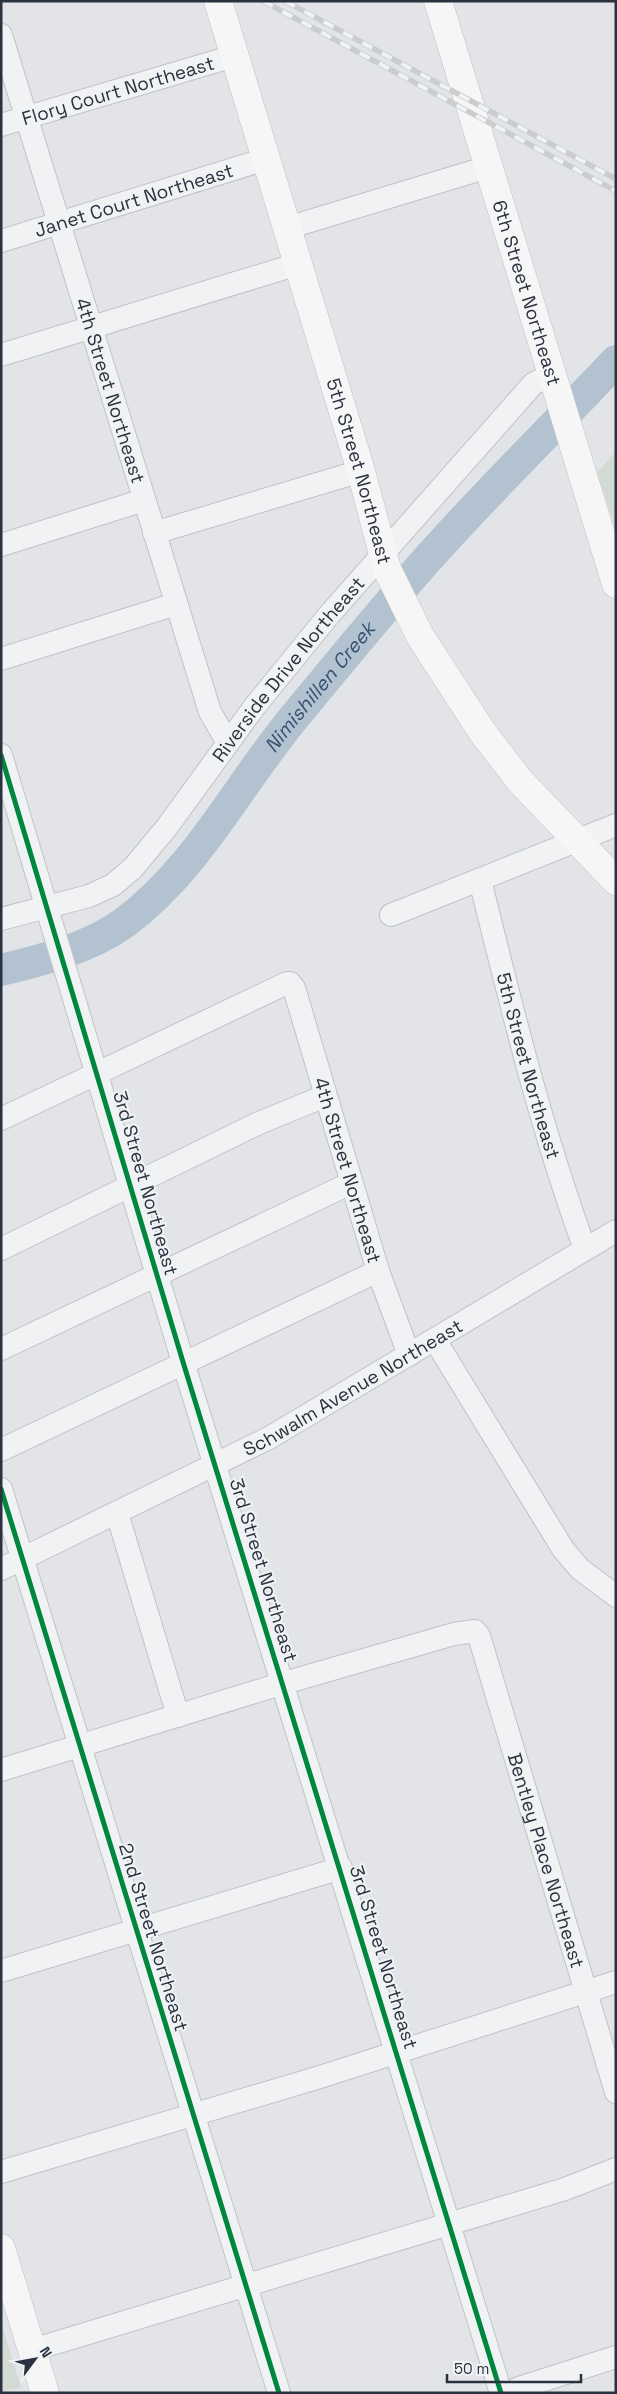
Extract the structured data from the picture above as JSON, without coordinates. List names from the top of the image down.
{
  "streets": {
    "main road": ["6th Street Northeast", "5th Street Northeast"],
    "street": [
      "Flory Court Northeast",
      "Janet Court Northeast",
      "4th Street Northeast",
      "Riverside Drive Northeast",
      "3rd Street Northeast",
      "Schwalm Avenue Northeast",
      "Bentley Place Northeast",
      "2nd Street Northeast"
    ]
  },
  "crossings": [
    ["Flory Court Northeast", "4th Street Northeast"],
    ["Flory Court Northeast", "5th Street Northeast"],
    ["Janet Court Northeast", "4th Street Northeast"],
    ["Janet Court Northeast", "5th Street Northeast"],
    ["6th Street Northeast", "Riverside Drive Northeast"],
    ["4th Street Northeast", "Riverside Drive Northeast"],
    ["4th Street Northeast", "3rd Street Northeast"],
    ["4th Street Northeast", "Schwalm Avenue Northeast"],
    ["5th Street Northeast", "Riverside Drive Northeast"],
    ["5th Street Northeast", "Schwalm Avenue Northeast"],
    ["Riverside Drive Northeast", "3rd Street Northeast"],
    ["3rd Street Northeast", "Schwalm Avenue Northeast"],
    ["3rd Street Northeast", "Bentley Place Northeast"],
    ["Schwalm Avenue Northeast", "2nd Street Northeast"]
  ],
  "water": ["Nimishillen Creek"],
  "scale_bar": "50 m",
  "north": "top right"
}
